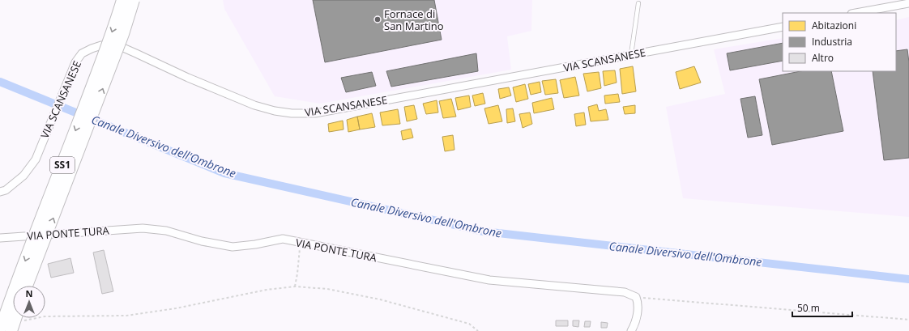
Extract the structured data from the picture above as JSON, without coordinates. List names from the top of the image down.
{
  "streets": {
    "highway": ["SS1"],
    "street": ["VIA SCANSANESE", "VIA PONTE TURA"]
  },
  "water": ["Canale Diversivo dell'Ombrone"],
  "places": ["Fornace di San Martino"],
  "legend": ["Abitazioni", "Industria", "Altro"],
  "scale_bar": "50 m",
  "north": "top"
}
